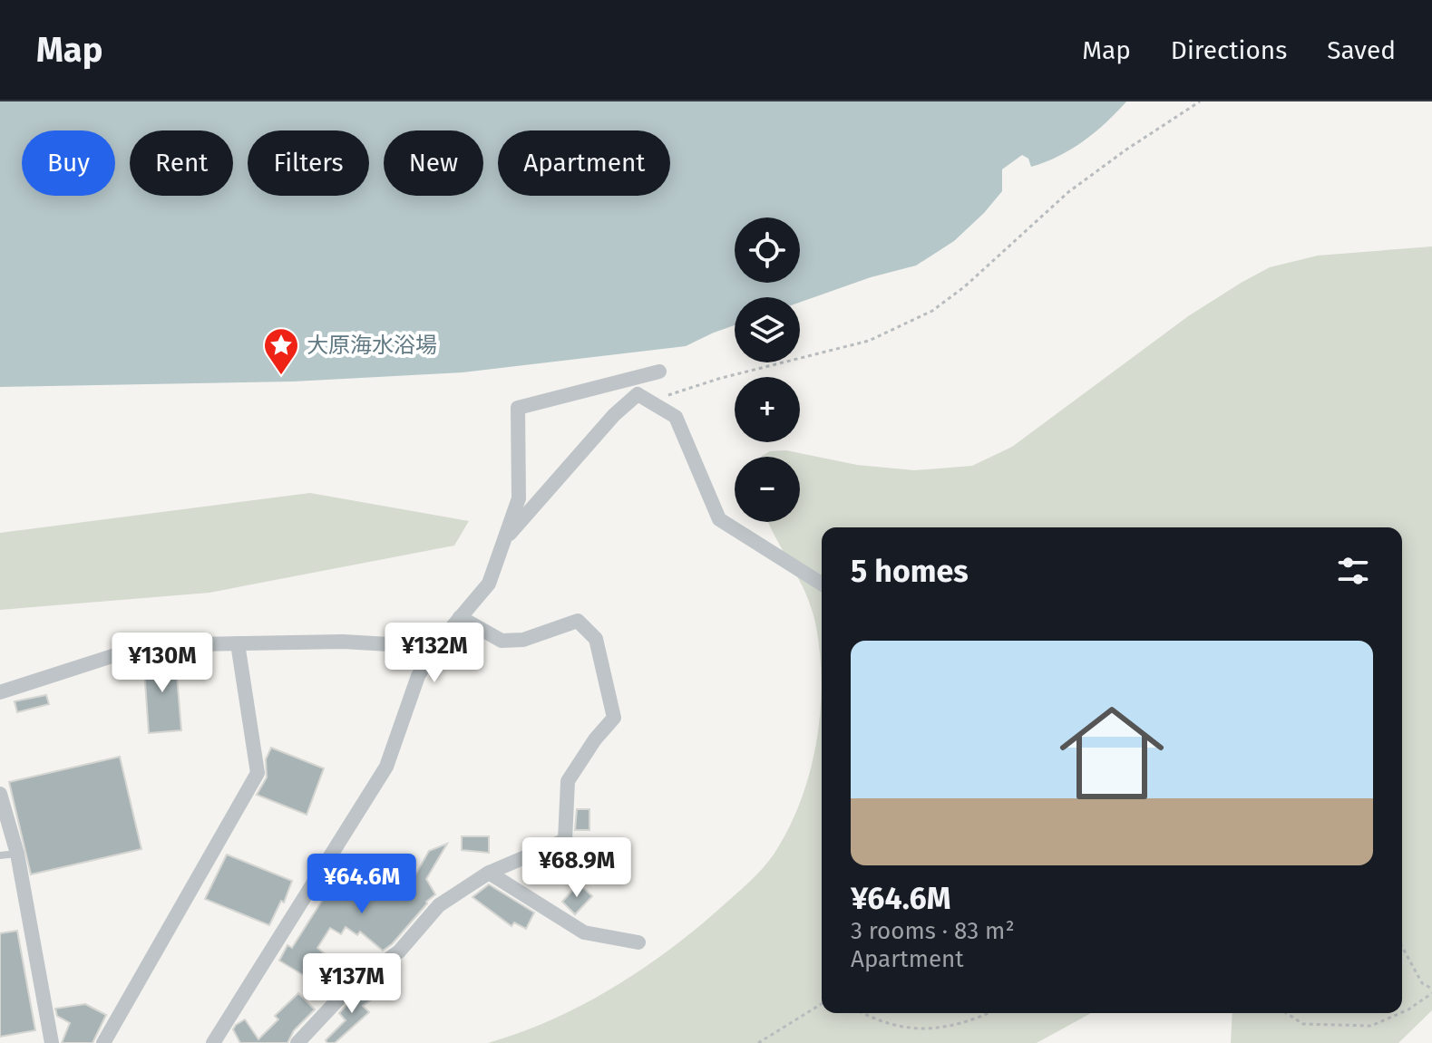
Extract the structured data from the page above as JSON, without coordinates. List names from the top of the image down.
{
  "places": {
    "place": ["大原海水浴場"]
  },
  "page": {
    "header": "Map",
    "nav": ["Map", "Directions", "Saved"],
    "chip": [
      "Buy",
      "Rent",
      "Filters",
      "New",
      "Apartment"
    ],
    "map_buttons": ["+", "−"],
    "heading": "5 homes",
    "list": [
      {
        "name": "¥64.6M",
        "note": "3 rooms · 83 m² · Apartment"
      }
    ],
    "price": [
      "¥132M",
      "¥130M",
      "¥68.9M",
      "¥64.6M",
      "¥137M"
    ]
  }
}
